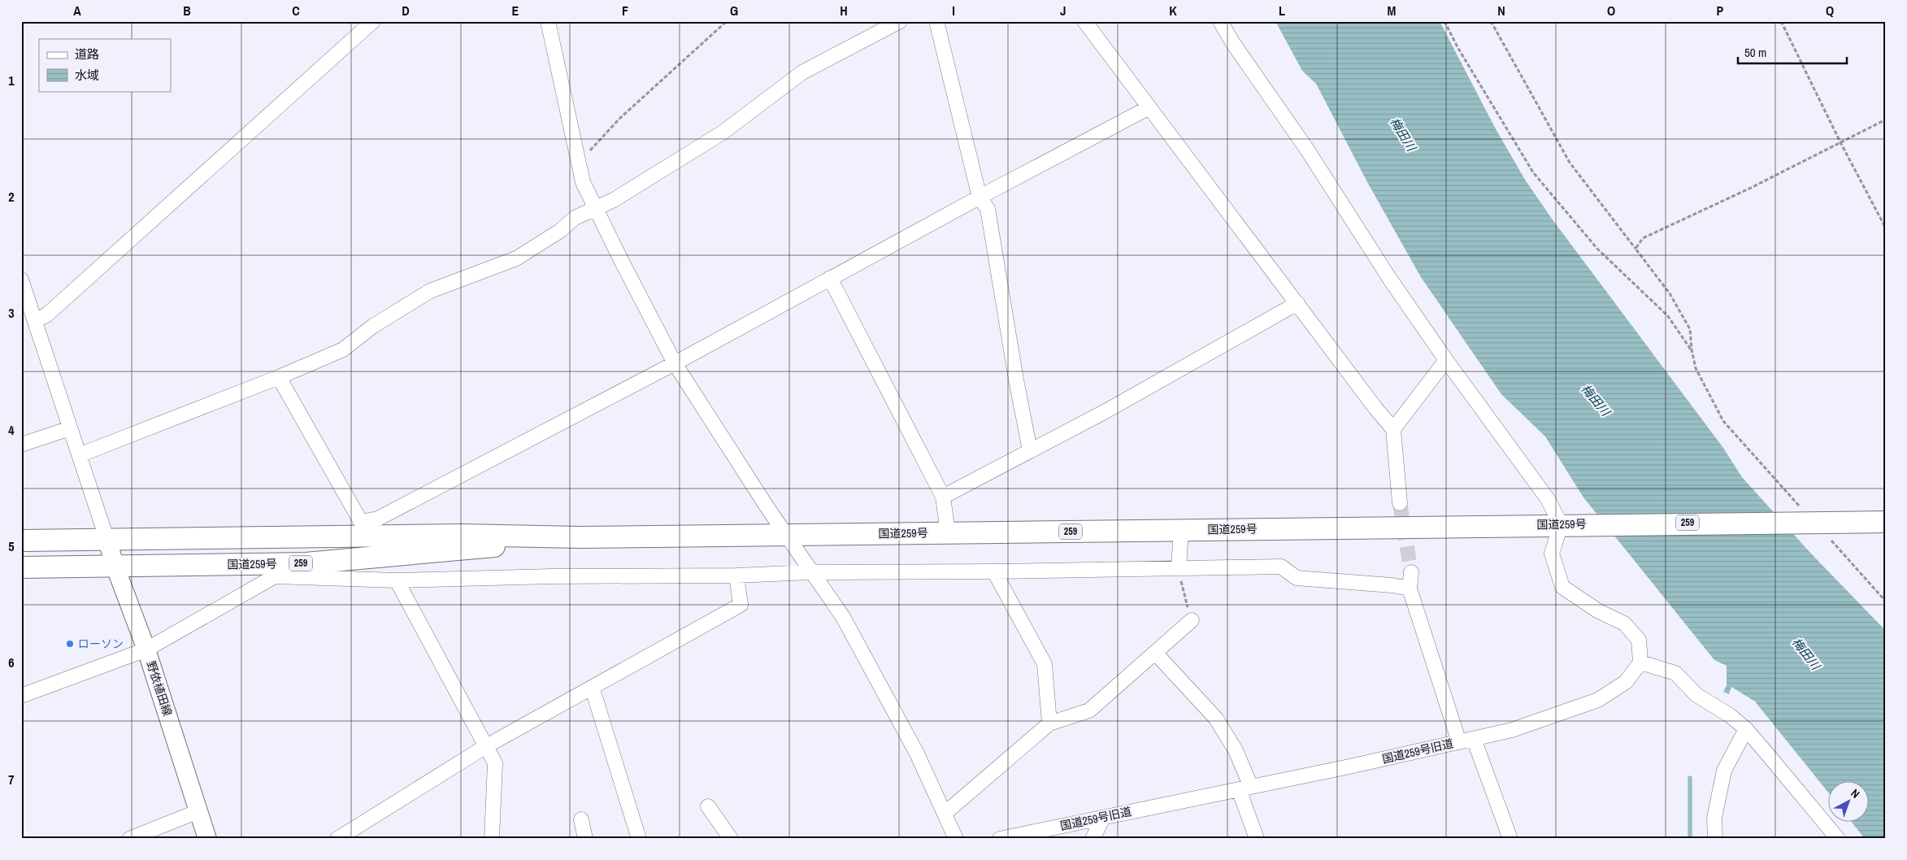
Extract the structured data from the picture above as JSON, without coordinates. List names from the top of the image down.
{
  "streets": {
    "highway": ["259", "国道259号"],
    "main road": ["野依植田線"],
    "street": ["国道259号旧道"]
  },
  "crossings": [
    ["国道259号", "野依植田線"]
  ],
  "water": ["梅田川"],
  "places": ["ローソン"],
  "legend": ["道路", "水域"],
  "scale_bar": "50 m",
  "north": "top right",
  "grid": {
    "columns": [
      "A",
      "B",
      "C",
      "D",
      "E",
      "F",
      "G",
      "H",
      "I",
      "J",
      "K",
      "L",
      "M",
      "N",
      "O",
      "P",
      "Q"
    ],
    "rows": [
      "1",
      "2",
      "3",
      "4",
      "5",
      "6",
      "7"
    ]
  }
}
